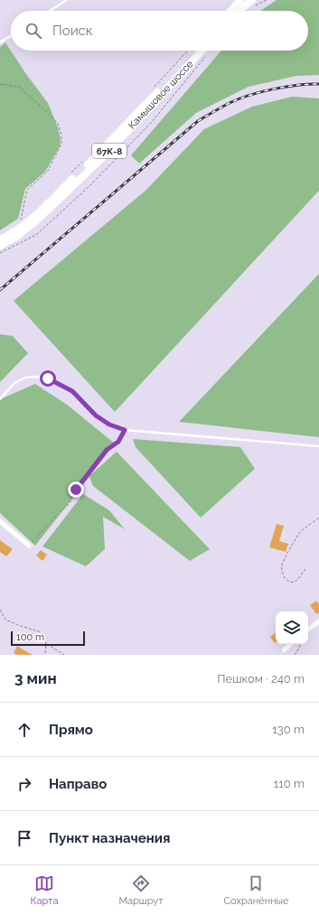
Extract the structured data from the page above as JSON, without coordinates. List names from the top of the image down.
{
  "streets": {
    "main road": ["Камышовое шоссе", "67К-8"]
  },
  "scale_bar": "100 m",
  "page": {
    "search": "Поиск",
    "scale": "100 m",
    "heading": ["3 мин", "Пешком · 240 m"],
    "list": [
      ["Прямо", "130 m"],
      ["Направо", "110 m"],
      "Пункт назначения"
    ],
    "nav": ["Карта", "Маршрут", "Сохранённые"]
  }
}
